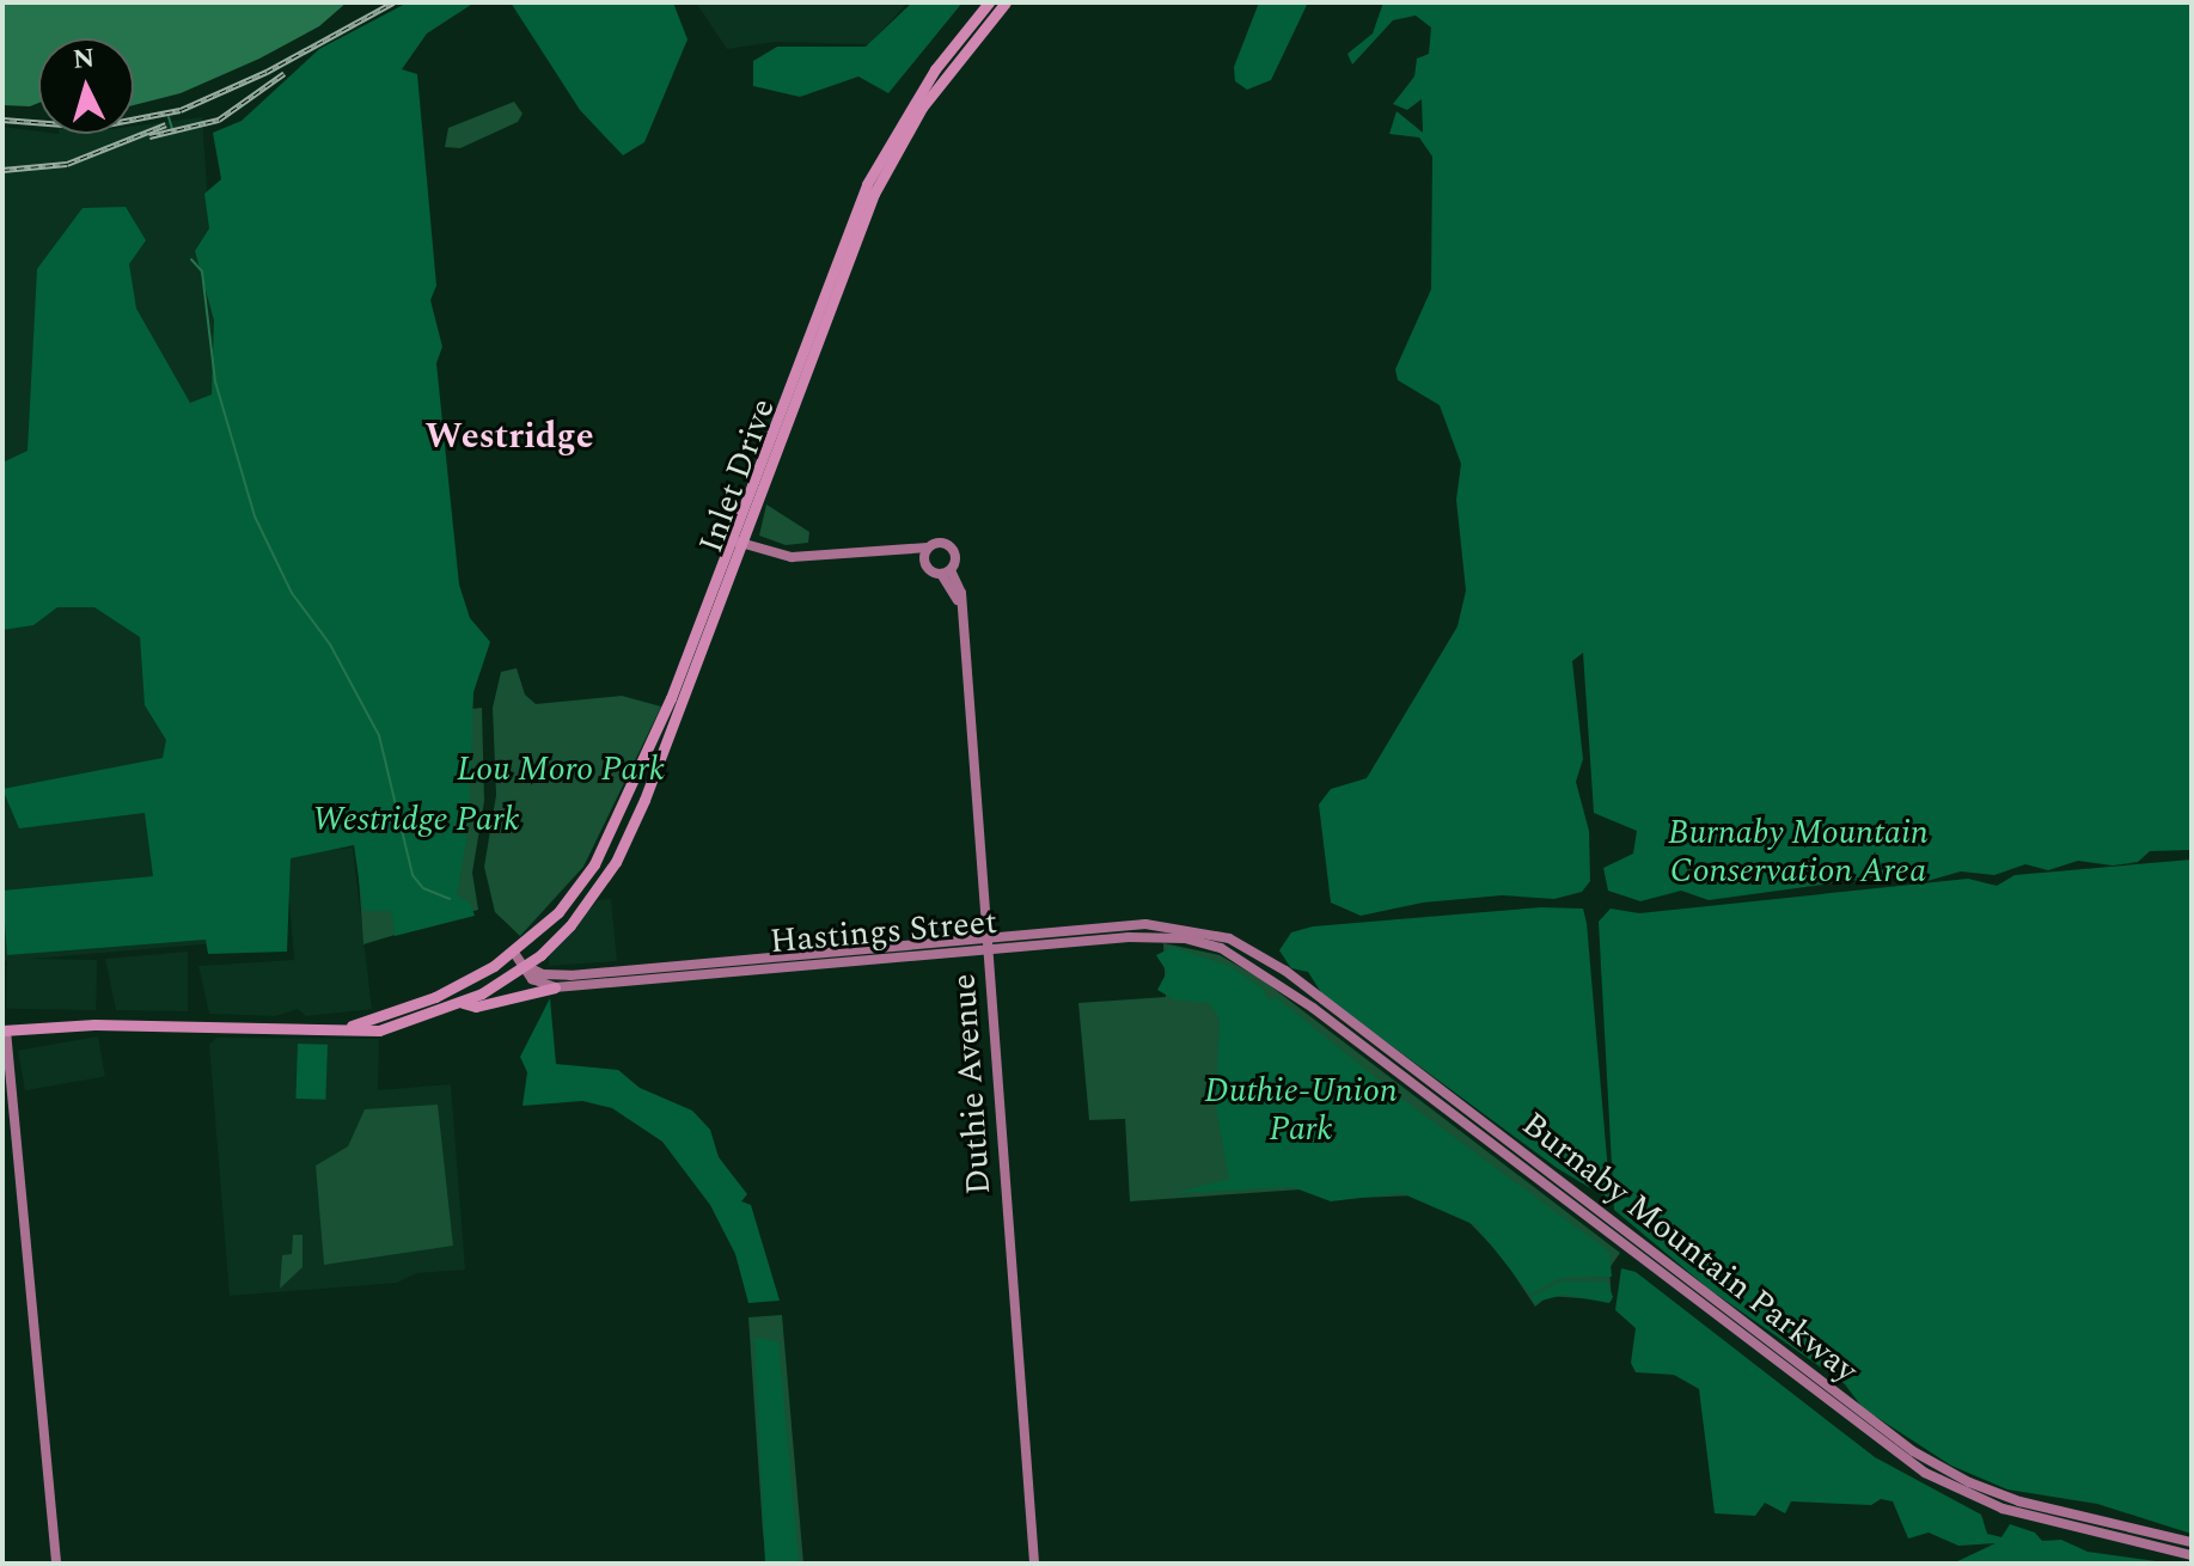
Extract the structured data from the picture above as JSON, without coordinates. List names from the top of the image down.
{
  "streets": {
    "main road": [
      "Inlet Drive",
      "Hastings Street",
      "Duthie Avenue",
      "Burnaby Mountain Parkway"
    ]
  },
  "crossings": [
    ["Inlet Drive", "Hastings Street"],
    ["Hastings Street", "Duthie Avenue"],
    ["Hastings Street", "Burnaby Mountain Parkway"]
  ],
  "districts": ["Westridge"],
  "parks": [
    "Lou Moro Park",
    "Westridge Park",
    "Burnaby Mountain Conservation Area",
    "Duthie-Union Park"
  ],
  "north": "top"
}
